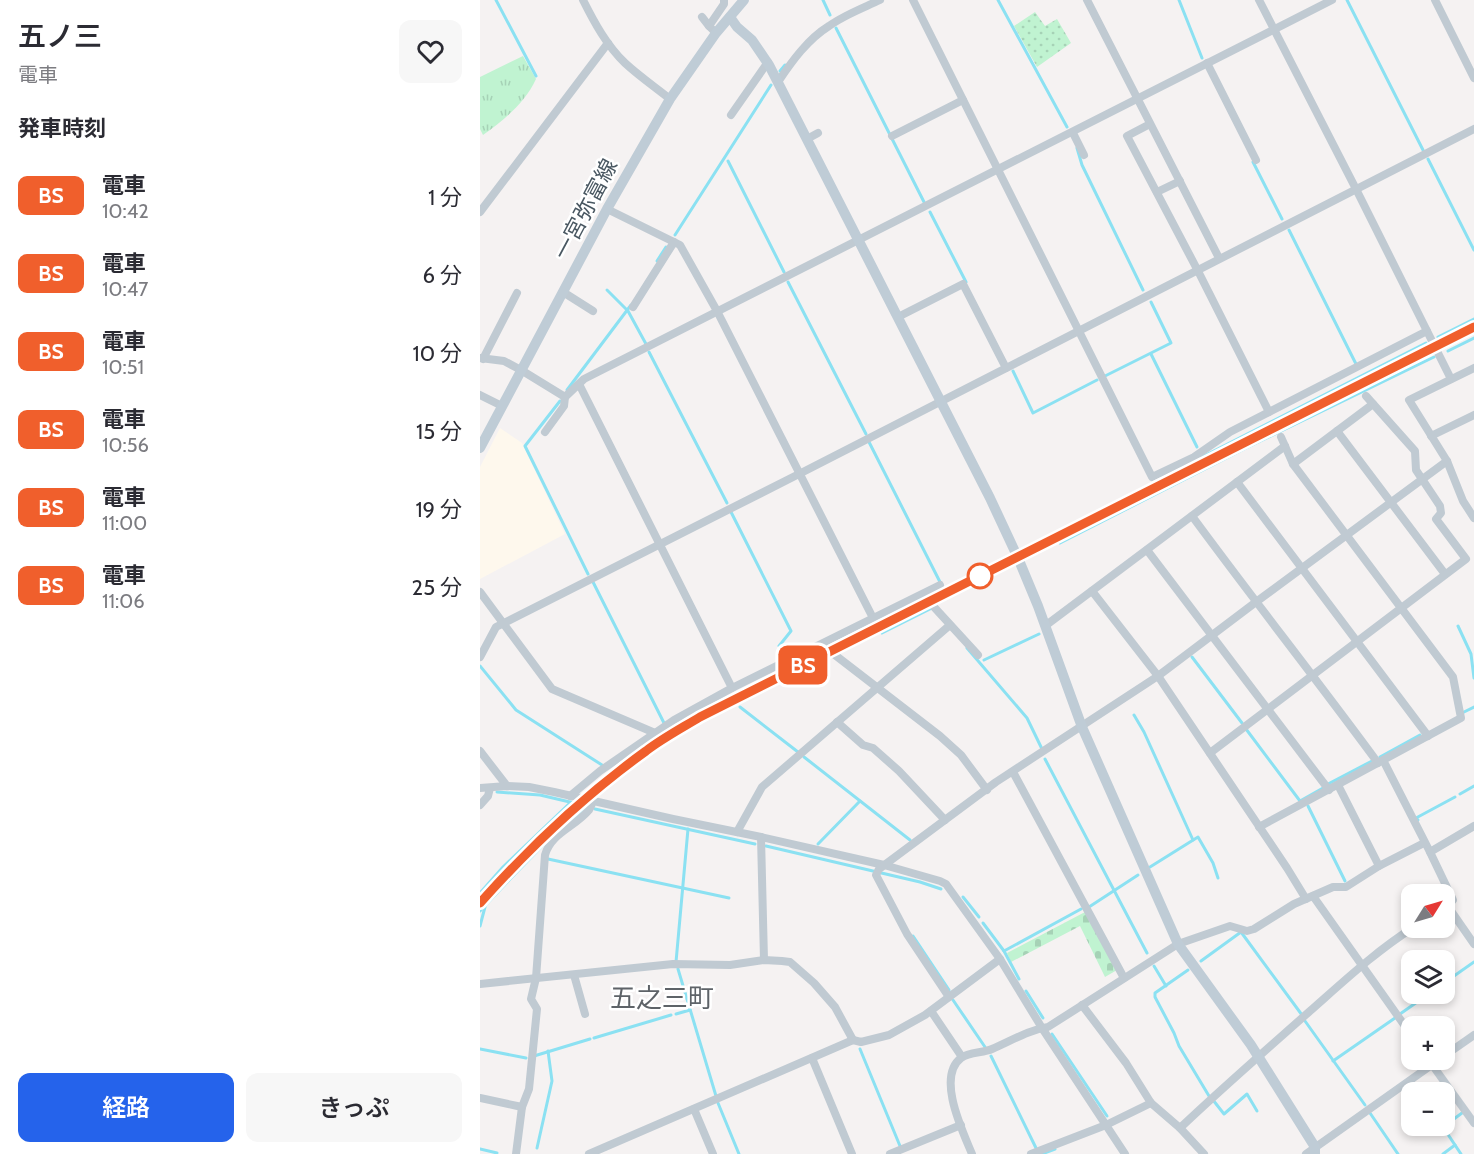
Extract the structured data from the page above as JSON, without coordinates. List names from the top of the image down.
{
  "streets": {
    "street": ["一宮弥富線"]
  },
  "districts": ["五之三町"],
  "north": "top right",
  "page": {
    "heading": [
      ["五ノ三", "電車"],
      "発車時刻"
    ],
    "on_map": "BS",
    "list": [
      {
        "mark": "BS",
        "name": "電車",
        "note": "10:42",
        "value": "1 分"
      },
      {
        "mark": "BS",
        "name": "電車",
        "note": "10:47",
        "value": "6 分"
      },
      {
        "mark": "BS",
        "name": "電車",
        "note": "10:51",
        "value": "10 分"
      },
      {
        "mark": "BS",
        "name": "電車",
        "note": "10:56",
        "value": "15 分"
      },
      {
        "mark": "BS",
        "name": "電車",
        "note": "11:00",
        "value": "19 分"
      },
      {
        "mark": "BS",
        "name": "電車",
        "note": "11:06",
        "value": "25 分"
      }
    ],
    "map_buttons": ["+", "−"],
    "buttons": ["経路", "きっぷ"]
  }
}
